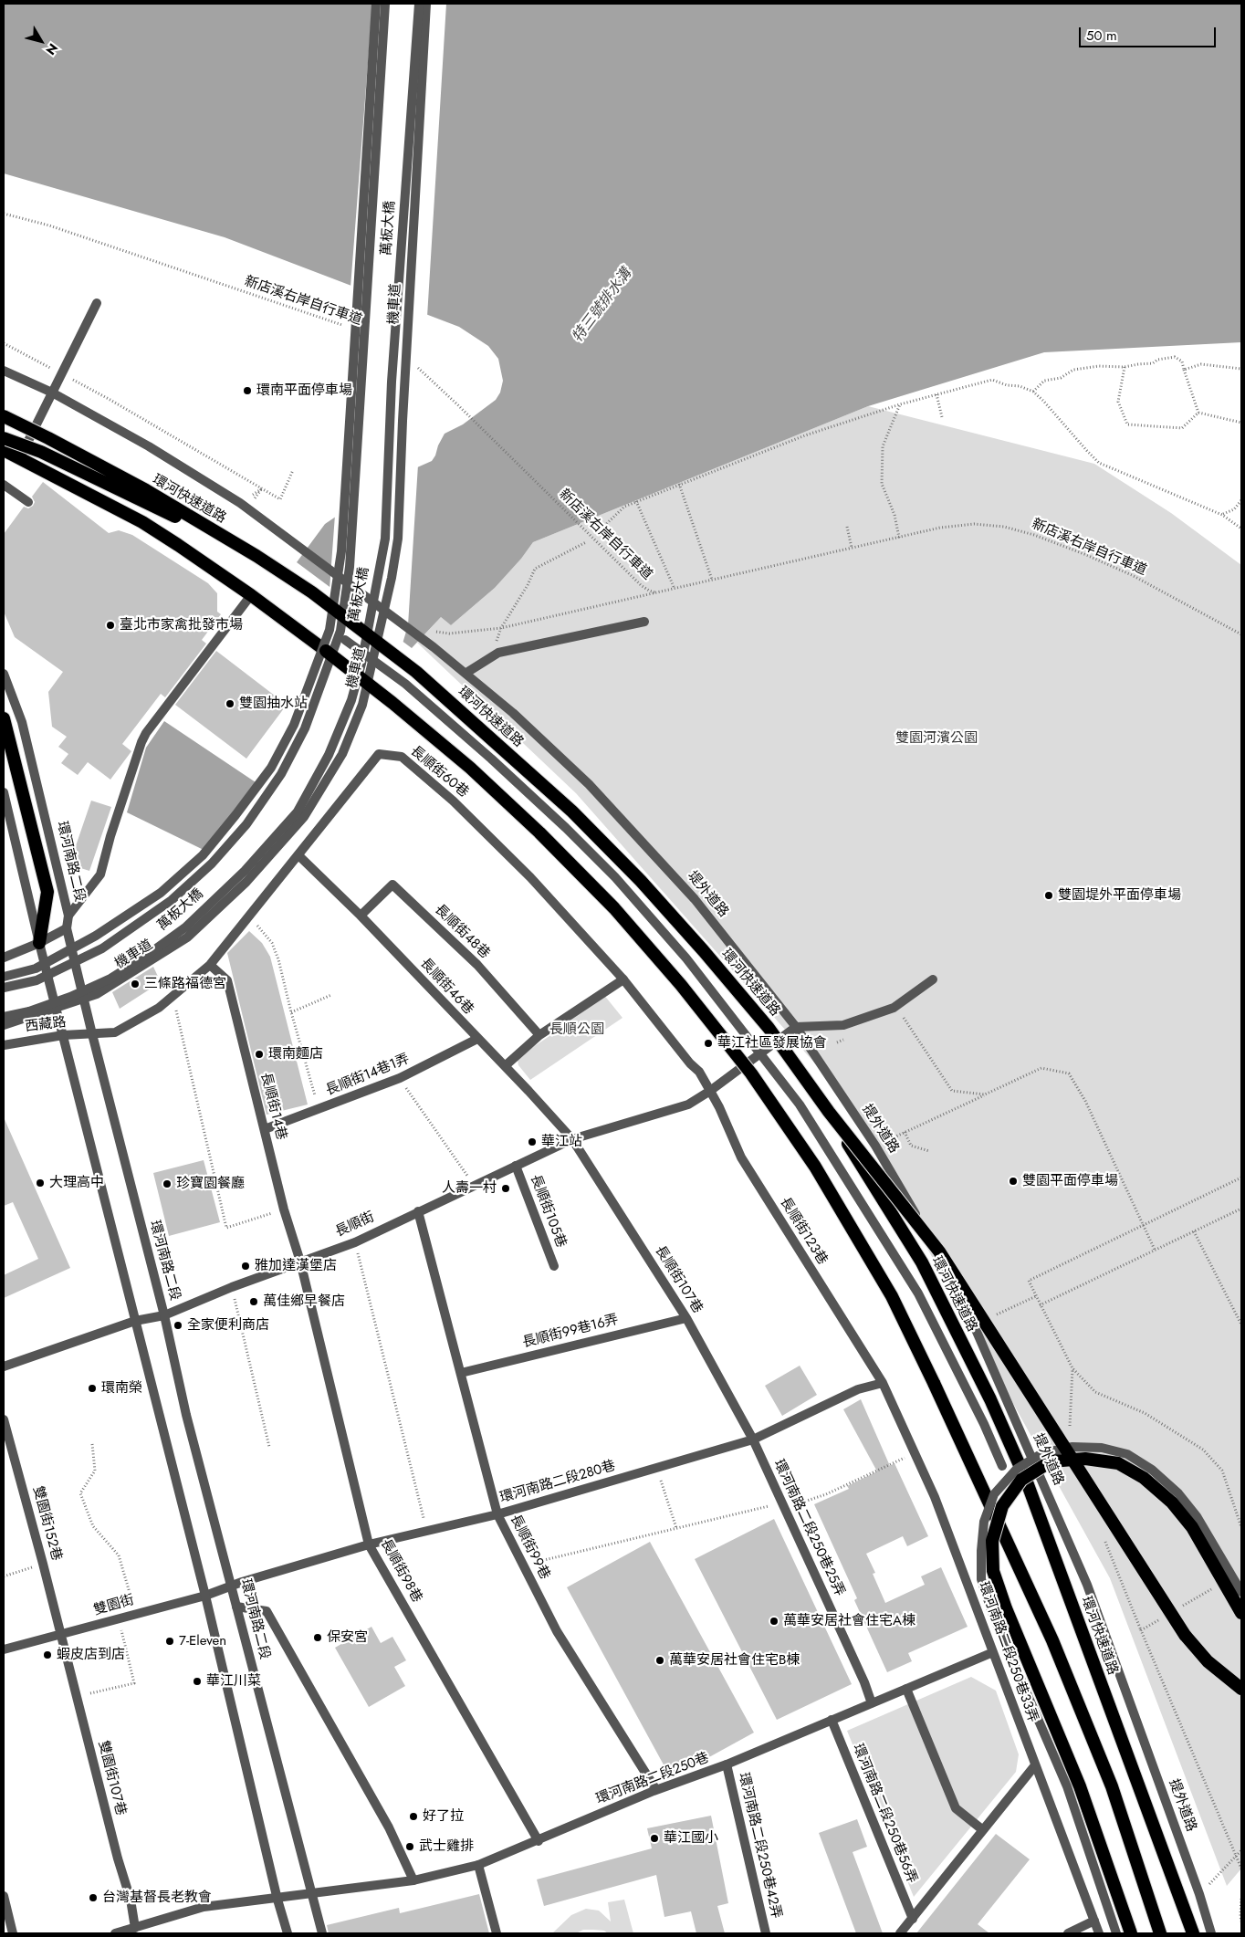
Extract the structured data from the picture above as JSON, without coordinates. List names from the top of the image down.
{
  "streets": {
    "highway": ["環河快速道路"],
    "street": [
      "萬板大橋",
      "機車道",
      "長順街60巷",
      "環河南路二段",
      "堤外道路",
      "長順街48巷",
      "長順街46巷",
      "西藏路",
      "長順街14巷1弄",
      "長順街14巷",
      "提外道路",
      "長順街105巷",
      "長順街",
      "長順街123巷",
      "長順街107巷",
      "長順街99巷16弄",
      "環河南路二段280巷",
      "雙園街152巷",
      "環河南路二段250巷25弄",
      "長順街99巷",
      "長順街98巷",
      "雙園街",
      "環河南路二段250巷33弄",
      "雙園街107巷",
      "環河南路二段250巷",
      "環河南路二段250巷56弄",
      "環河南路二段250巷42弄"
    ],
    "path": ["新店溪右岸自行車道"]
  },
  "crossings": [
    ["長順街60巷", "環河南路二段"],
    ["長順街60巷", "長順街46巷"],
    ["長順街60巷", "西藏路"],
    ["長順街60巷", "長順街14巷"],
    ["長順街60巷", "長順街"],
    ["長順街60巷", "長順街123巷"],
    ["環河南路二段", "西藏路"],
    ["環河南路二段", "長順街"],
    ["環河南路二段", "環河南路二段280巷"],
    ["環河南路二段", "雙園街"],
    ["環河南路二段", "環河南路二段250巷"],
    ["堤外道路", "提外道路"],
    ["長順街48巷", "長順街46巷"],
    ["長順街46巷", "長順街14巷1弄"],
    ["長順街46巷", "長順街"],
    ["長順街46巷", "長順街107巷"],
    ["長順街14巷1弄", "長順街14巷"],
    ["長順街14巷", "長順街"],
    ["長順街14巷", "長順街98巷"],
    ["長順街105巷", "長順街"],
    ["長順街", "長順街123巷"],
    ["長順街", "長順街107巷"],
    ["長順街", "長順街99巷"],
    ["長順街", "長順街98巷"],
    ["長順街123巷", "環河南路二段280巷"],
    ["長順街123巷", "環河南路二段250巷33弄"],
    ["長順街107巷", "長順街99巷16弄"],
    ["長順街107巷", "環河南路二段280巷"],
    ["長順街107巷", "環河南路二段250巷25弄"],
    ["長順街99巷16弄", "長順街99巷"],
    ["環河南路二段280巷", "環河南路二段250巷25弄"],
    ["環河南路二段280巷", "長順街99巷"],
    ["環河南路二段280巷", "長順街98巷"],
    ["環河南路二段280巷", "雙園街"],
    ["環河南路二段280巷", "環河南路二段250巷33弄"],
    ["雙園街152巷", "雙園街"],
    ["雙園街152巷", "雙園街107巷"],
    ["環河南路二段250巷25弄", "環河南路二段250巷"],
    ["長順街99巷", "環河南路二段250巷"],
    ["長順街98巷", "環河南路二段250巷"],
    ["雙園街", "雙園街107巷"],
    ["環河南路二段250巷33弄", "環河南路二段250巷"],
    ["雙園街107巷", "環河南路二段250巷"],
    ["環河南路二段250巷", "環河南路二段250巷56弄"],
    ["環河南路二段250巷", "環河南路二段250巷42弄"]
  ],
  "water": ["特三號排水溝"],
  "parks": ["雙園河濱公園", "長順公園"],
  "places": [
    "環南平面停車場",
    "臺北市家禽批發市場",
    "雙園抽水站",
    "雙園堤外平面停車場",
    "三條路福德宮",
    "華江社區發展協會",
    "環南麵店",
    "華江站",
    "雙園平面停車場",
    "大理高中",
    "珍寶園餐廳",
    "人壽一村",
    "雅加達漢堡店",
    "萬佳鄉早餐店",
    "全家便利商店",
    "環南榮",
    "萬華安居社會住宅A棟",
    "保安宮",
    "7-Eleven",
    "蝦皮店到店",
    "萬華安居社會住宅B棟",
    "華江川菜",
    "好了拉",
    "華江國小",
    "武士雞排",
    "台灣基督長老教會"
  ],
  "scale_bar": "50 m",
  "north": "bottom right"
}
